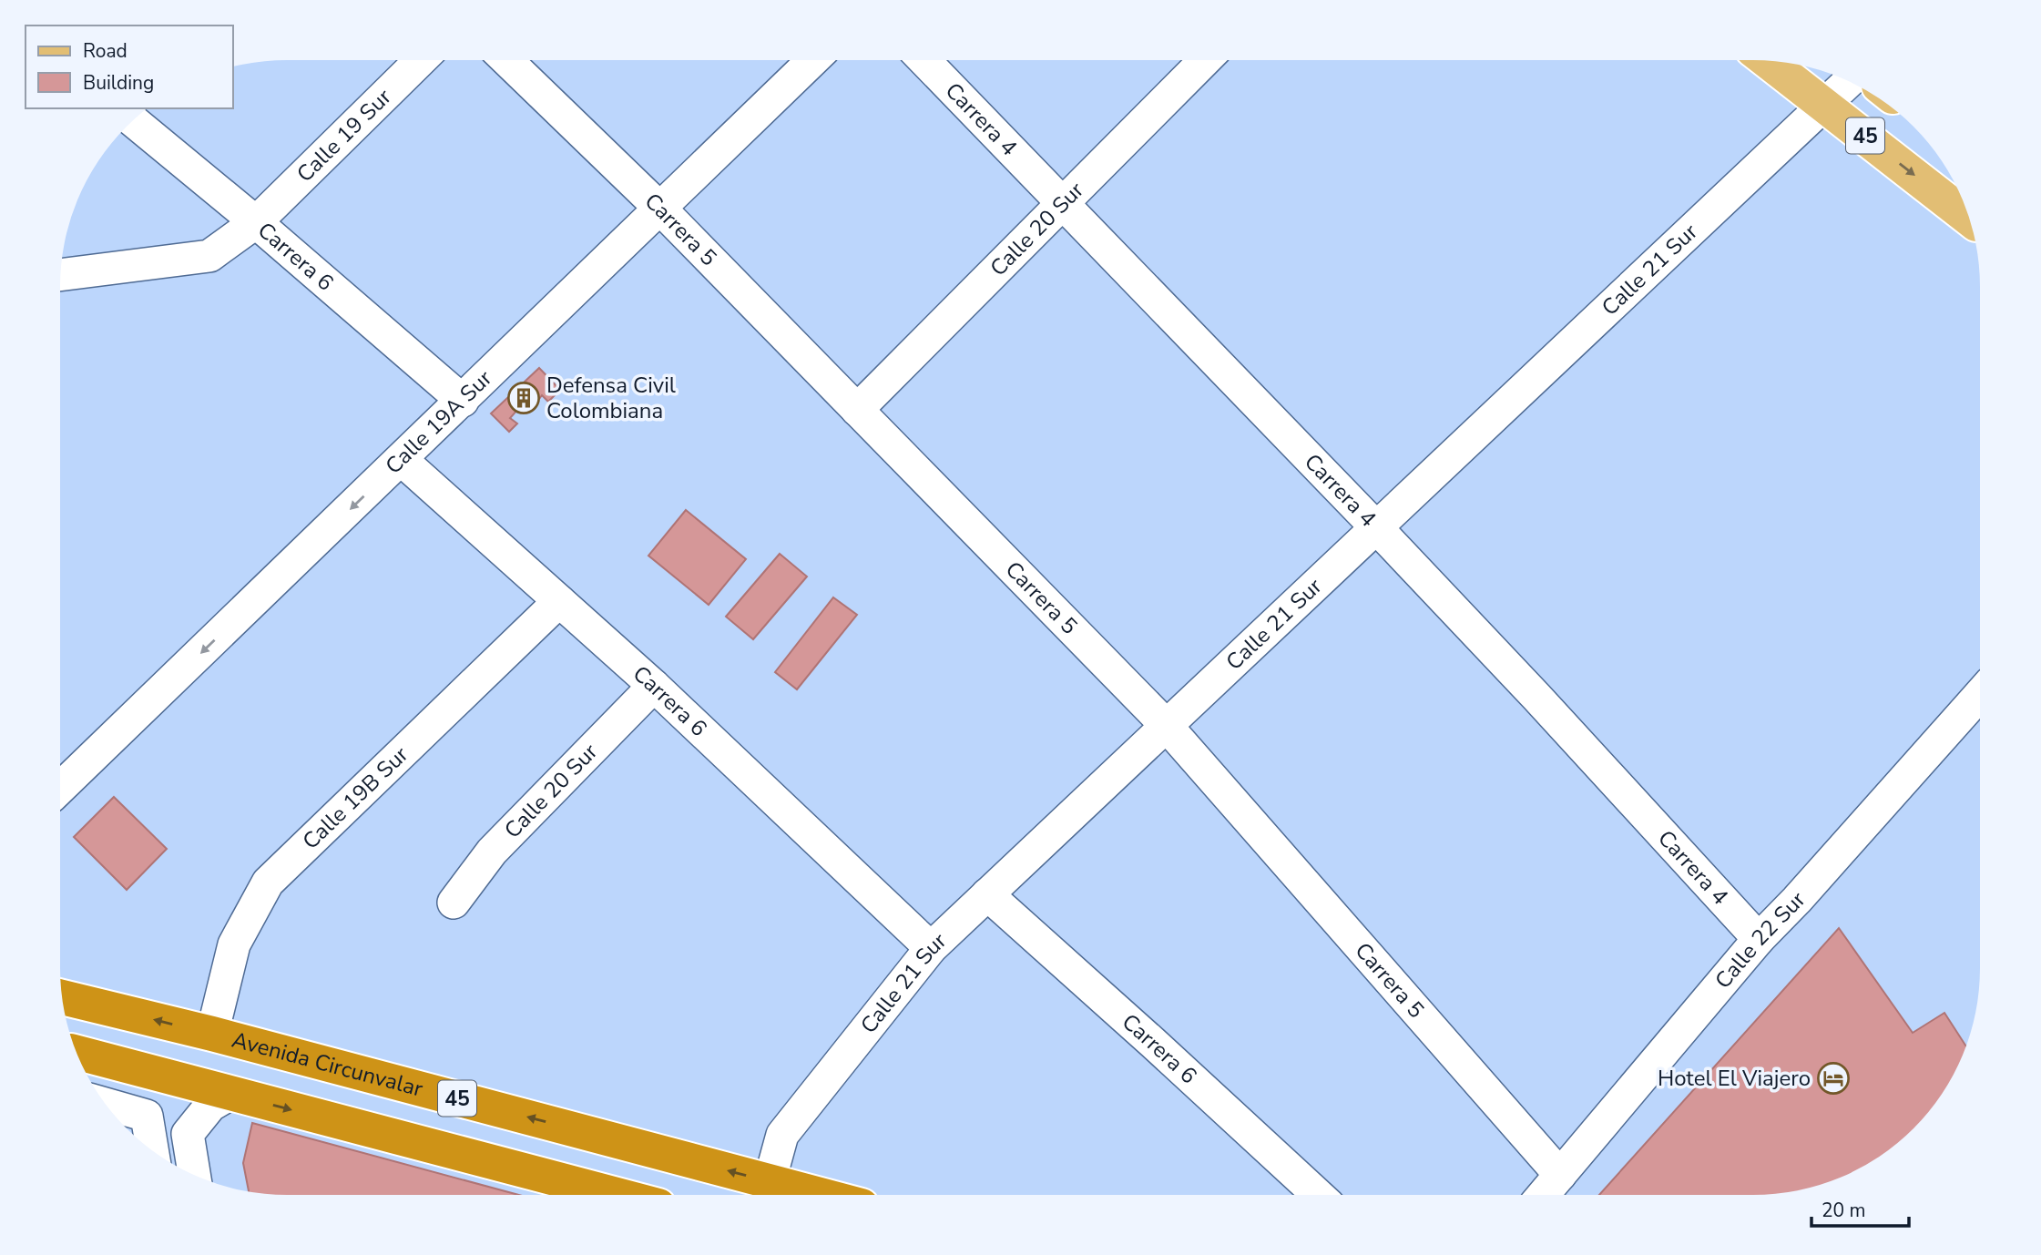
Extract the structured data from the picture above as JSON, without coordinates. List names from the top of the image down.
{
  "streets": {
    "highway": ["45", "Avenida Circunvalar"],
    "street": [
      "Carrera 4",
      "Calle 19 Sur",
      "Calle 20 Sur",
      "Carrera 5",
      "Carrera 6",
      "Calle 21 Sur",
      "Calle 19A Sur",
      "Calle 19B Sur",
      "Calle 22 Sur"
    ]
  },
  "crossings": [
    ["Carrera 4", "Calle 20 Sur"],
    ["Carrera 4", "Calle 21 Sur"],
    ["Carrera 4", "Calle 22 Sur"],
    ["Calle 19 Sur", "Carrera 6"],
    ["45", "Calle 21 Sur"],
    ["Calle 20 Sur", "Carrera 5"],
    ["Calle 20 Sur", "Carrera 6"],
    ["Carrera 5", "Calle 21 Sur"],
    ["Carrera 5", "Calle 19A Sur"],
    ["Carrera 5", "Calle 22 Sur"],
    ["Carrera 6", "Calle 21 Sur"],
    ["Carrera 6", "Calle 19A Sur"],
    ["Carrera 6", "Calle 19B Sur"],
    ["Calle 21 Sur", "Avenida Circunvalar"],
    ["Calle 19B Sur", "Avenida Circunvalar"]
  ],
  "one_way": ["Calle 19A Sur"],
  "places": {
    "building": ["Defensa Civil Colombiana"],
    "hotel": ["Hotel El Viajero"]
  },
  "legend": ["Road", "Building"],
  "scale_bar": "20 m"
}
